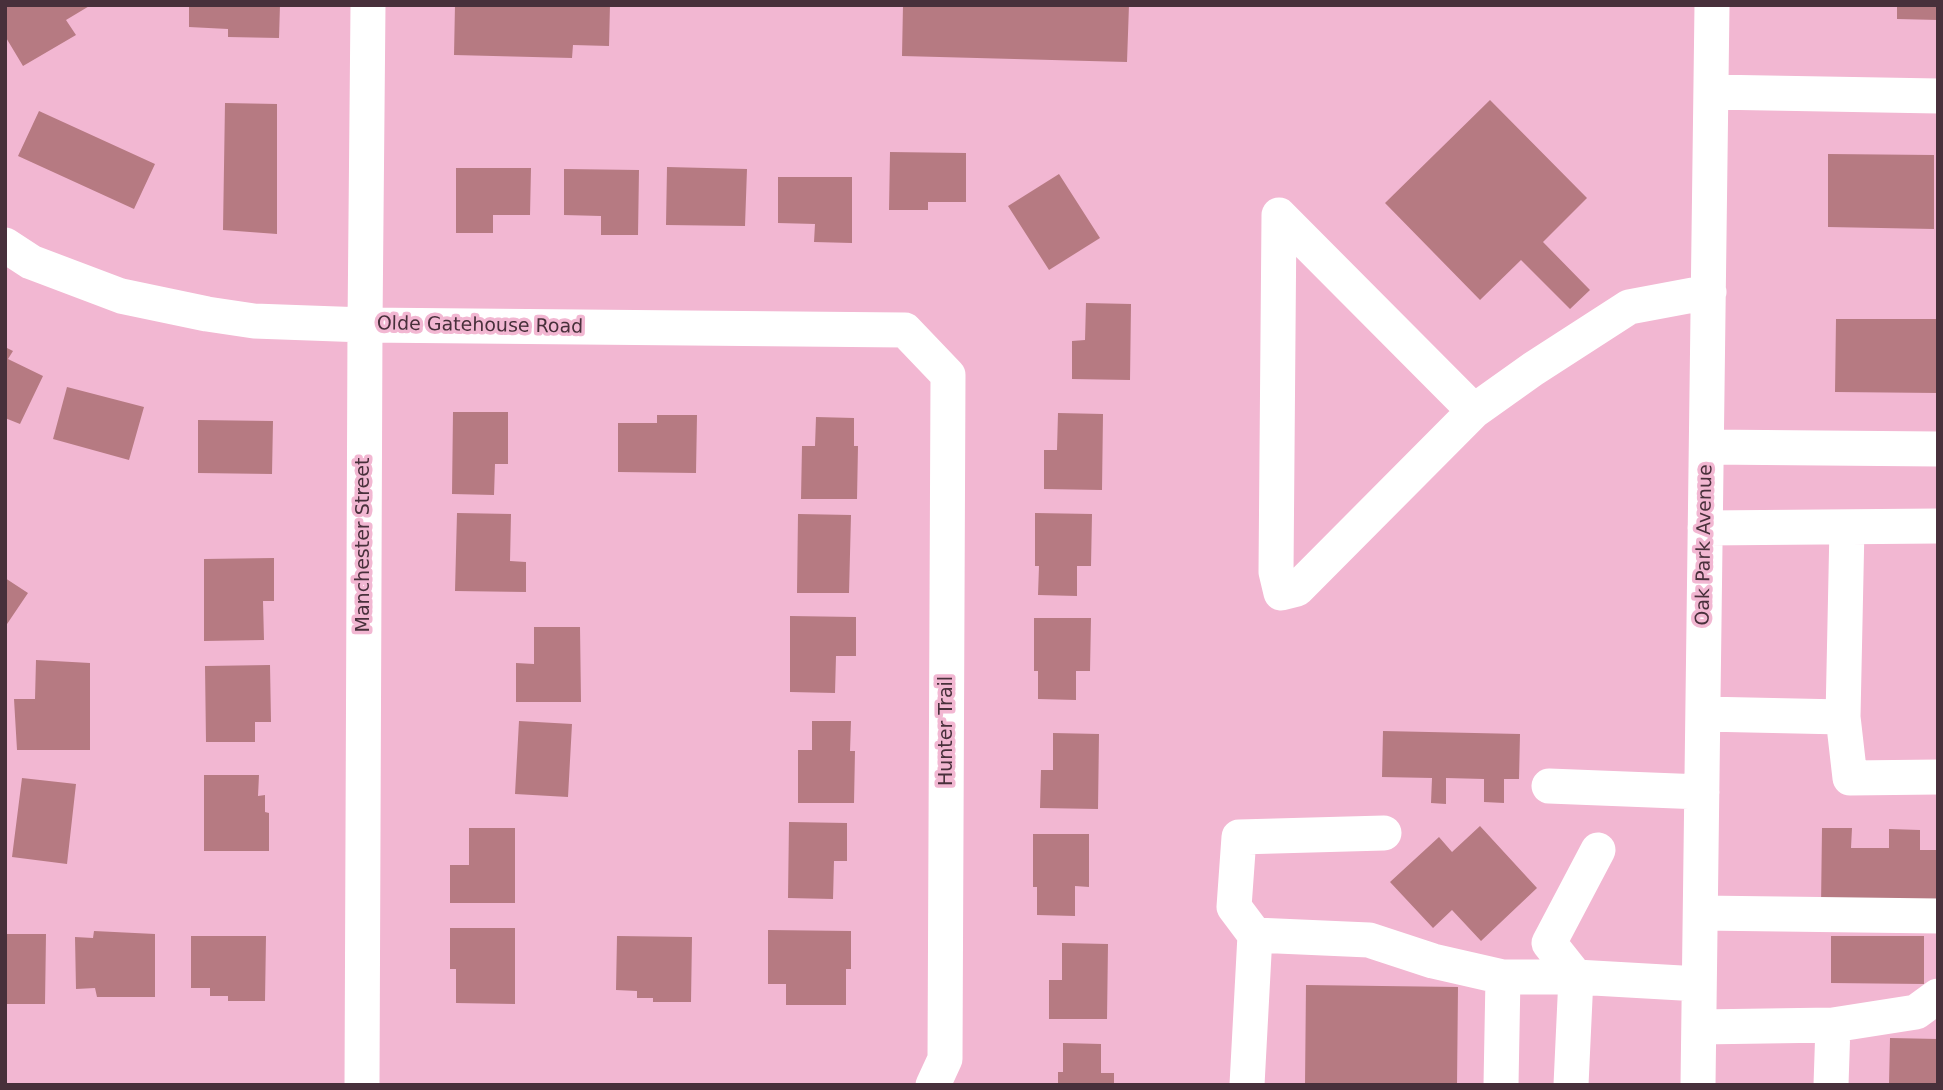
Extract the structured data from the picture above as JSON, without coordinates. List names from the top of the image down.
{
  "streets": {
    "street": [
      "Olde Gatehouse Road",
      "Manchester Street",
      "Oak Park Avenue",
      "Hunter Trail"
    ]
  },
  "crossings": [
    ["Olde Gatehouse Road", "Manchester Street"],
    ["Olde Gatehouse Road", "Hunter Trail"]
  ]
}
